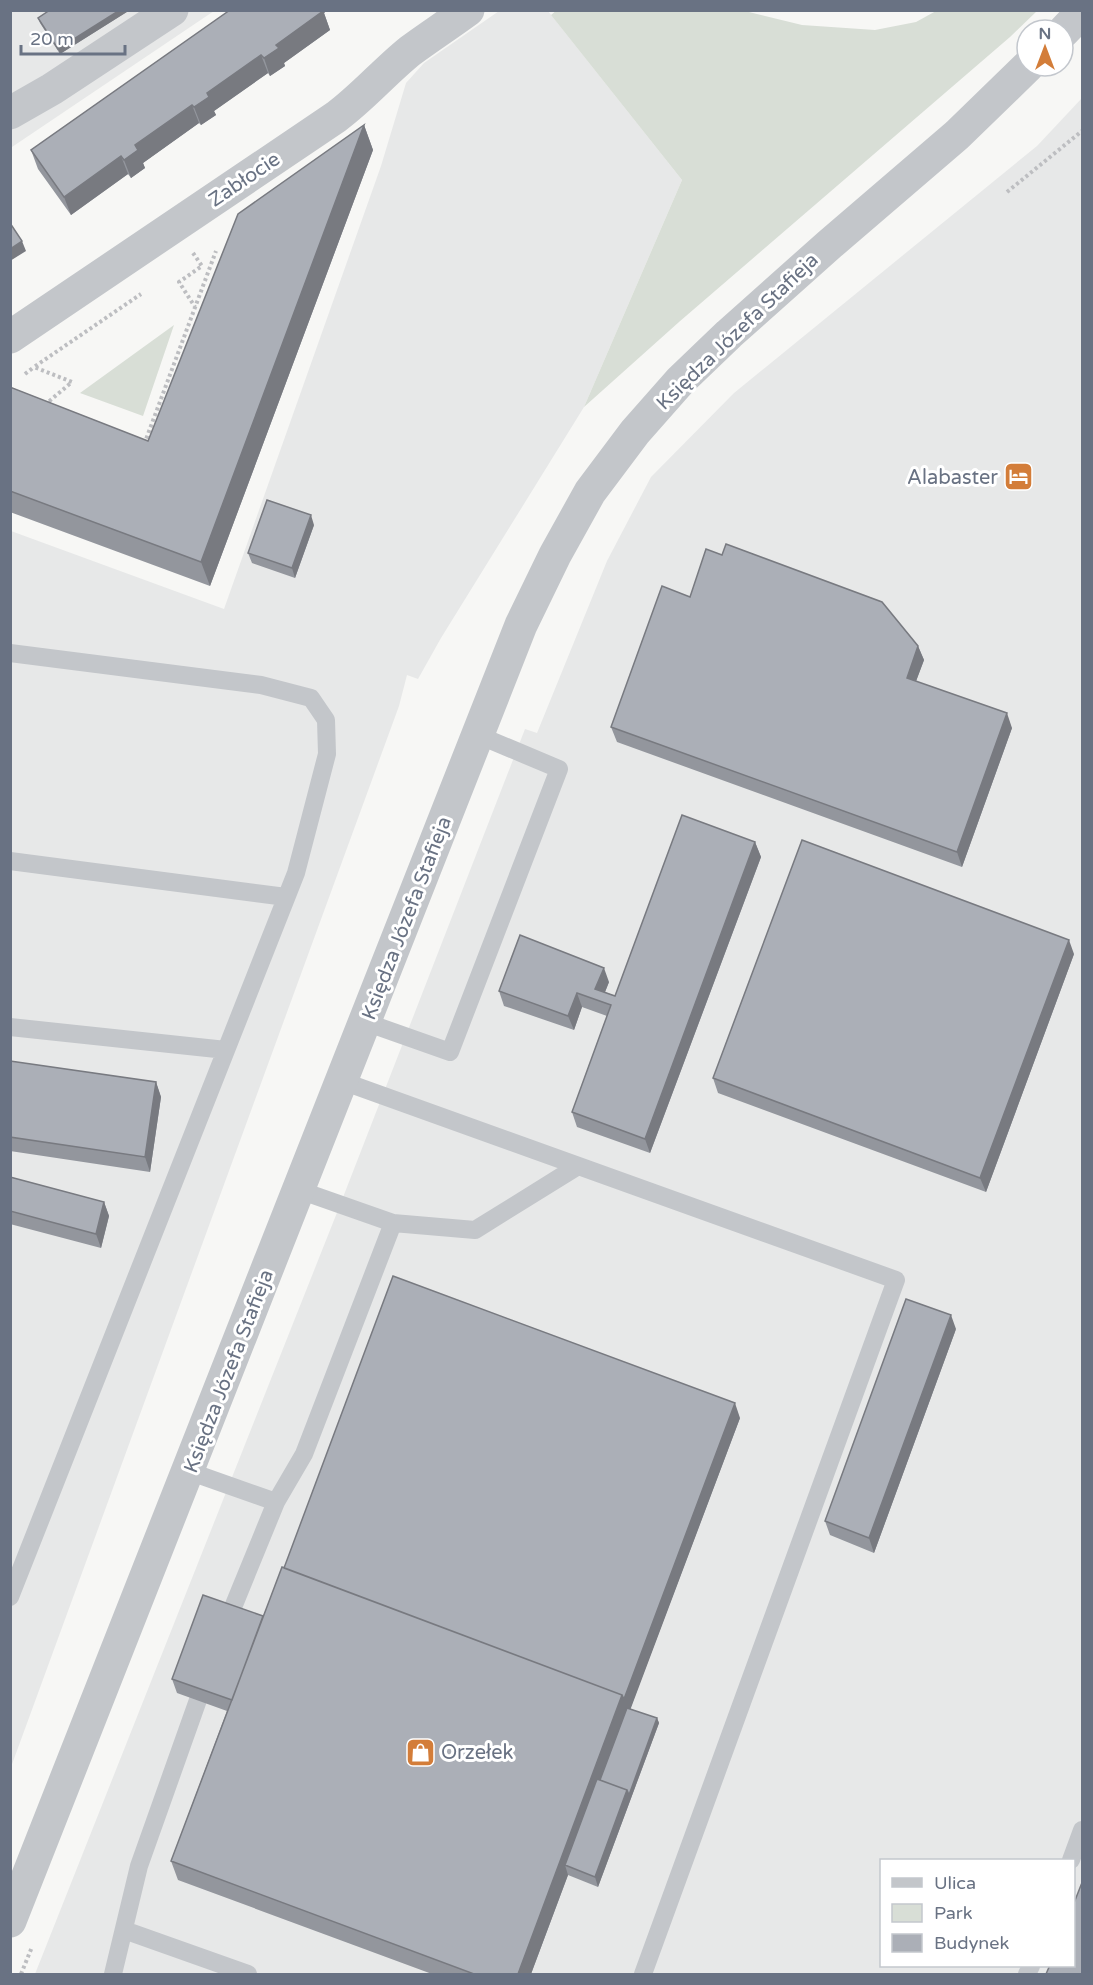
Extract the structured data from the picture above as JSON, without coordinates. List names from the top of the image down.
{
  "streets": {
    "street": ["Zabłocie", "Księdza Józefa Stafieja"]
  },
  "places": {
    "hotel": ["Alabaster"],
    "shop": ["Orzełek"]
  },
  "legend": ["Ulica", "Park", "Budynek"],
  "scale_bar": "20 m",
  "north": "top"
}
